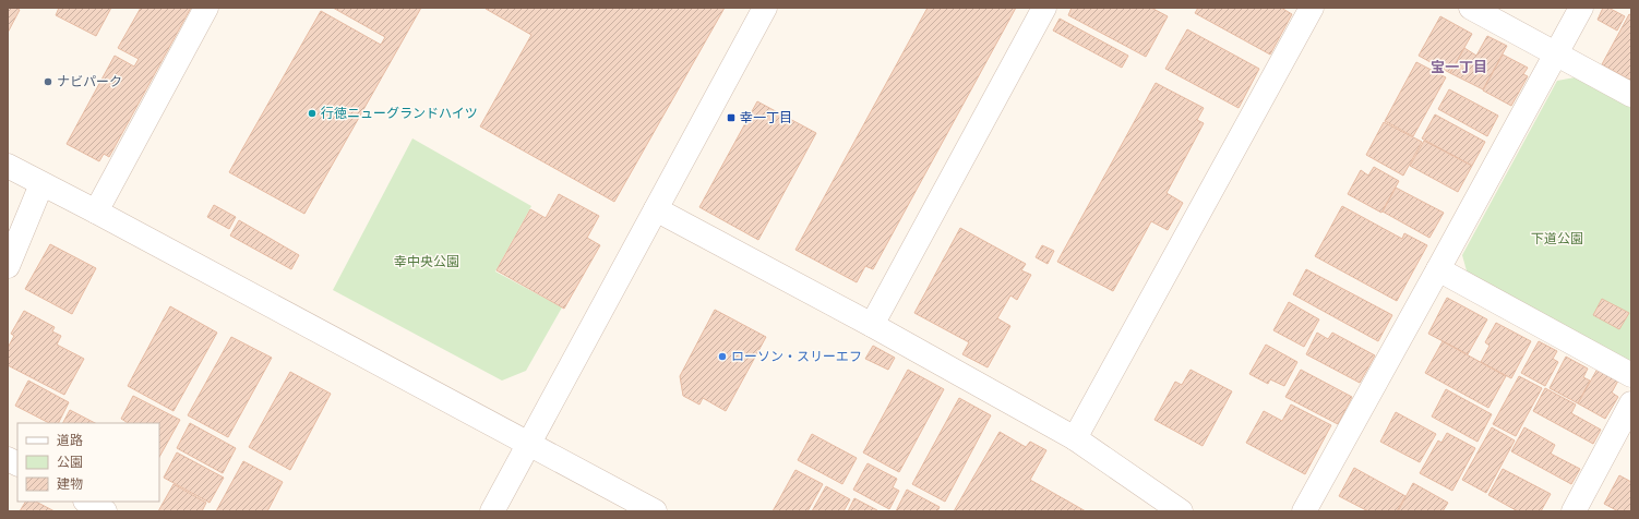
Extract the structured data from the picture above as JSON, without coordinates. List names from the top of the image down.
{
  "districts": ["宝一丁目"],
  "parks": ["下道公園", "幸中央公園"],
  "places": {
    "other": ["ナビパーク", "行徳ニューグランドハイツ", "ローソン・スリーエフ"],
    "transit": ["幸一丁目"]
  },
  "legend": ["道路", "公園", "建物"]
}
